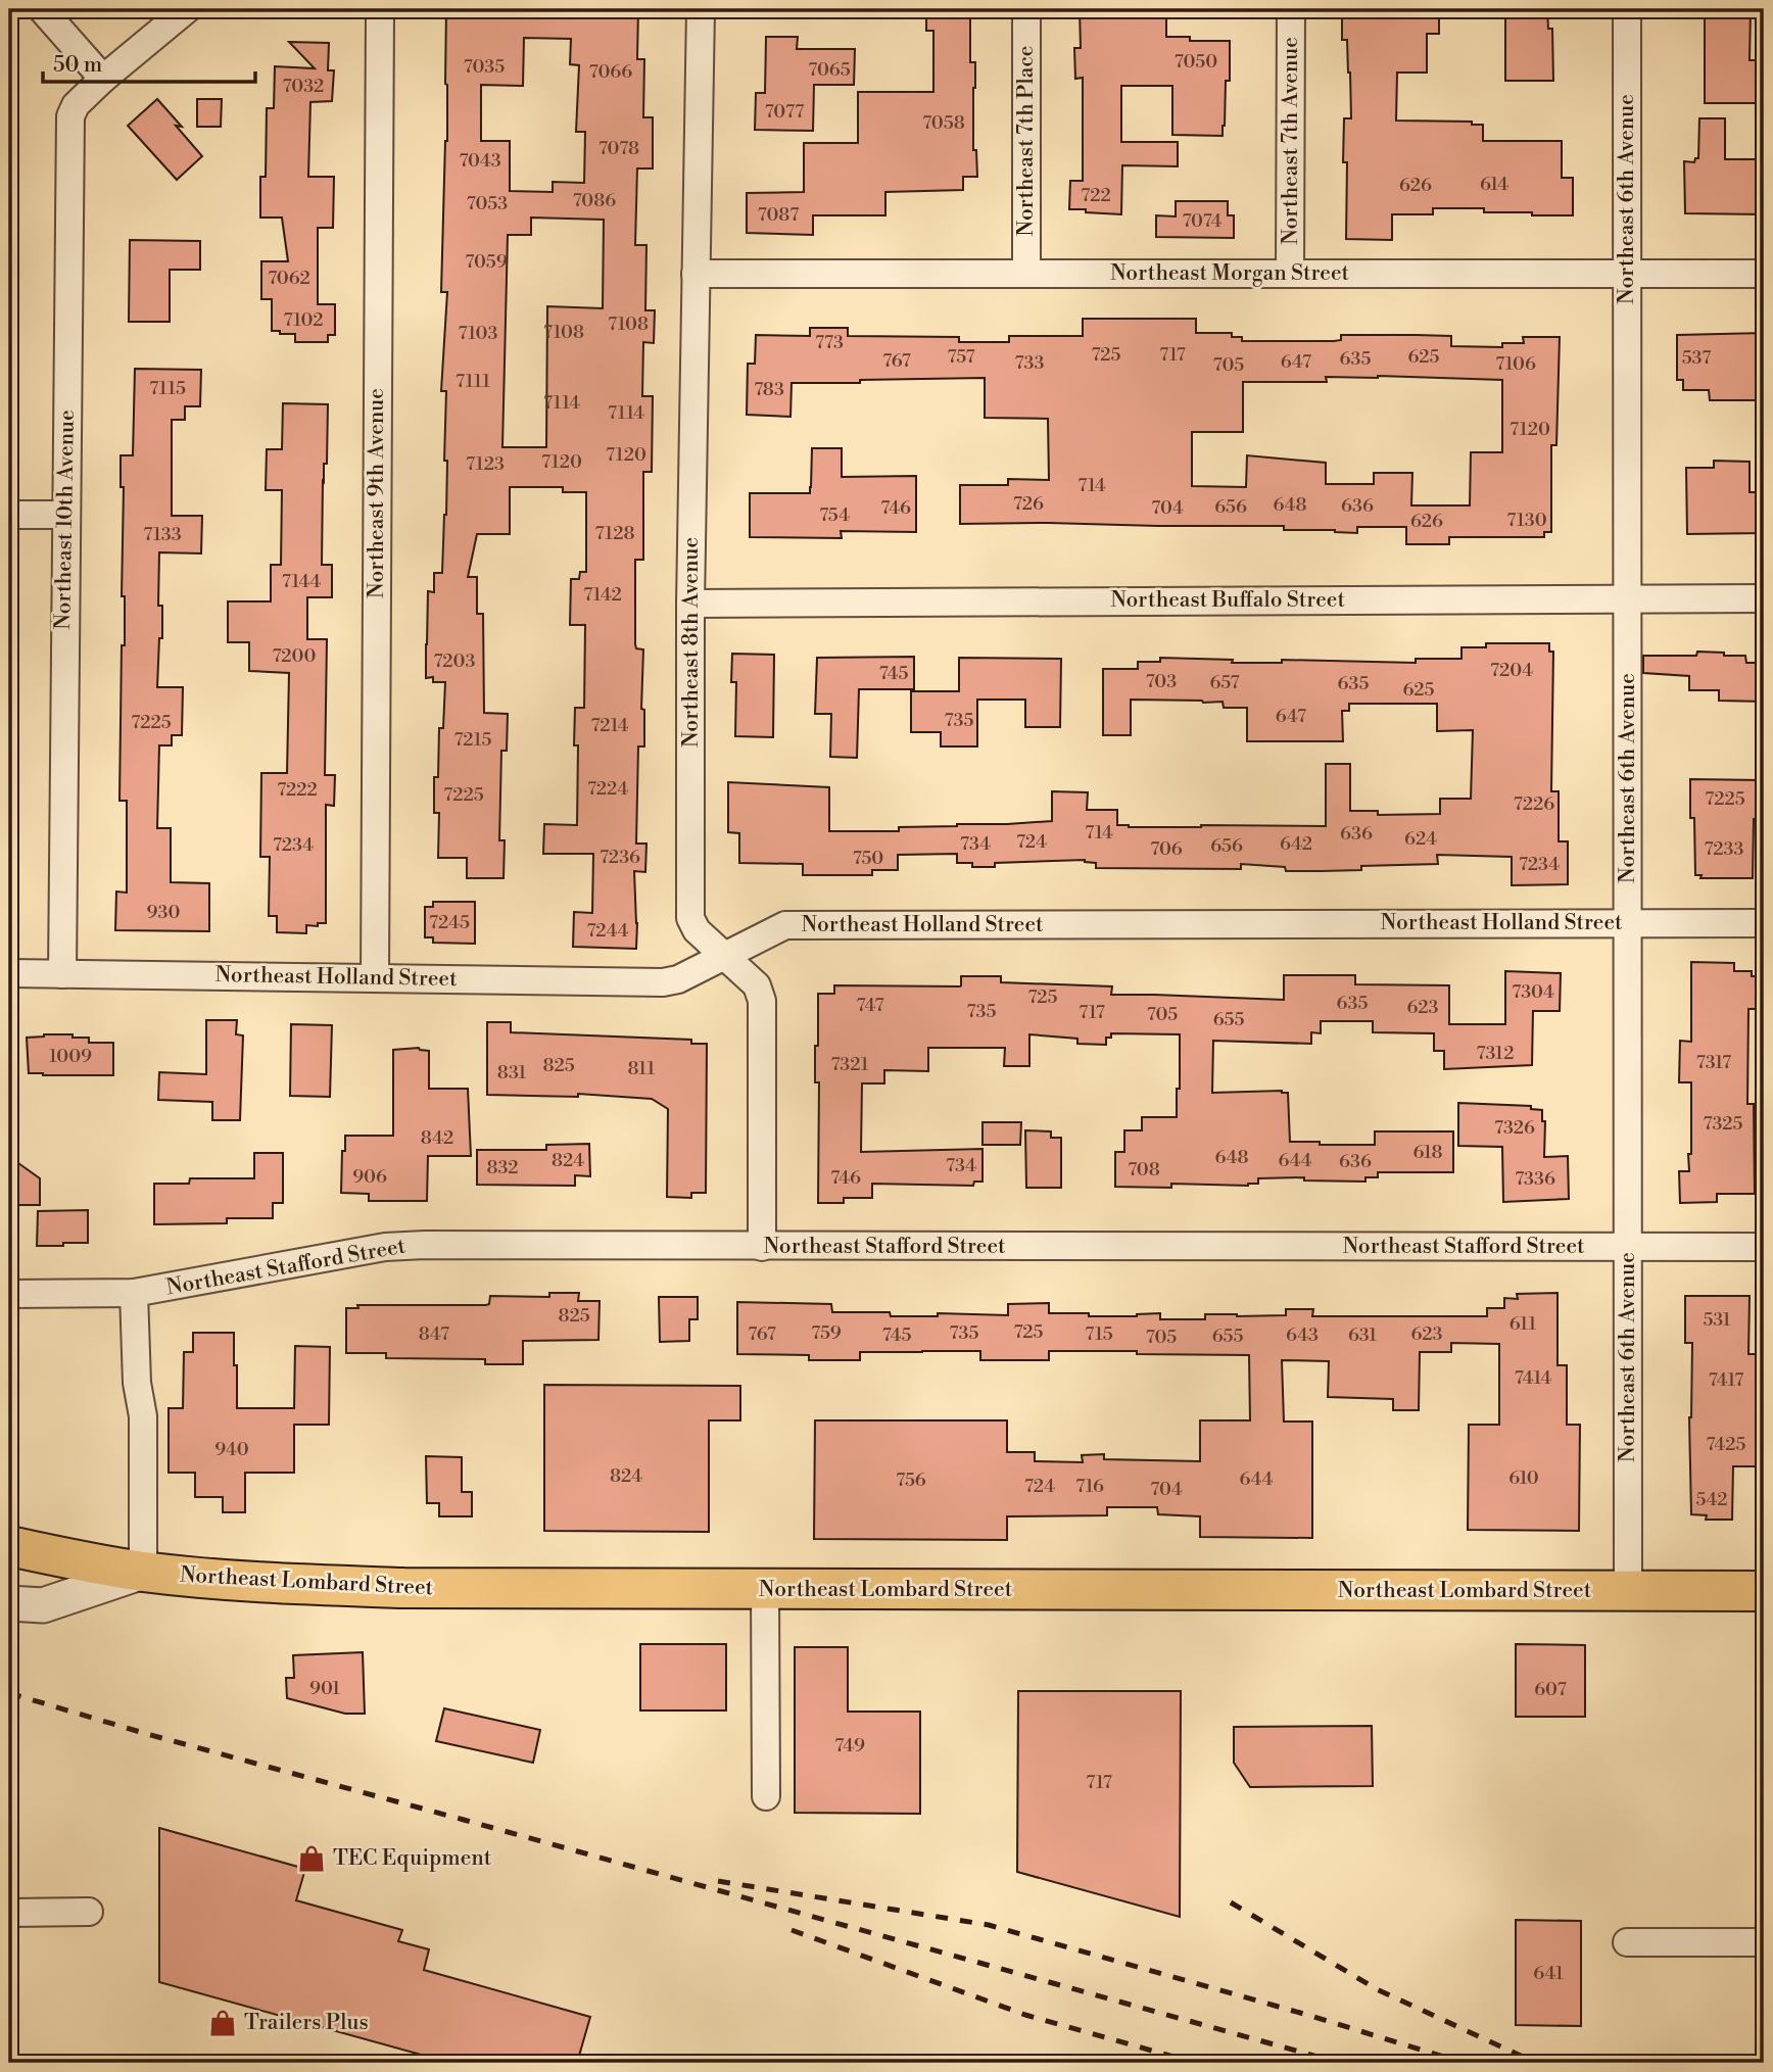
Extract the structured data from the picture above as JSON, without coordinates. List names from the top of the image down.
{
  "streets": {
    "main road": ["Northeast Lombard Street"],
    "street": [
      "Northeast 7th Place",
      "Northeast 7th Avenue",
      "Northeast 6th Avenue",
      "Northeast Morgan Street",
      "Northeast 9th Avenue",
      "Northeast 10th Avenue",
      "Northeast Buffalo Street",
      "Northeast 8th Avenue",
      "Northeast Holland Street",
      "Northeast Stafford Street"
    ]
  },
  "crossings": [
    ["Northeast 7th Place", "Northeast Morgan Street"],
    ["Northeast 7th Avenue", "Northeast Morgan Street"],
    ["Northeast 6th Avenue", "Northeast Morgan Street"],
    ["Northeast 6th Avenue", "Northeast Buffalo Street"],
    ["Northeast 6th Avenue", "Northeast Holland Street"],
    ["Northeast 6th Avenue", "Northeast Stafford Street"],
    ["Northeast 6th Avenue", "Northeast Lombard Street"],
    ["Northeast Morgan Street", "Northeast 8th Avenue"],
    ["Northeast 9th Avenue", "Northeast Holland Street"],
    ["Northeast 10th Avenue", "Northeast Holland Street"],
    ["Northeast Buffalo Street", "Northeast 8th Avenue"],
    ["Northeast 8th Avenue", "Northeast Holland Street"],
    ["Northeast 8th Avenue", "Northeast Stafford Street"]
  ],
  "places": {
    "shop": ["TEC Equipment", "Trailers Plus"]
  },
  "house_numbers": [
    "7050",
    "7035",
    "7065",
    "7066",
    "7032",
    "7077",
    "7058",
    "7078",
    "7043",
    "614",
    "626",
    "722",
    "7086",
    "7053",
    "7087",
    "7074",
    "7059",
    "7062",
    "7102",
    "7108",
    "7108",
    "7103",
    "773",
    "725",
    "717",
    "757",
    "625",
    "537",
    "635",
    "767",
    "647",
    "733",
    "7106",
    "705",
    "7111",
    "7115",
    "783",
    "7114",
    "7114",
    "7120",
    "7120",
    "7120",
    "7123",
    "714",
    "726",
    "648",
    "636",
    "656",
    "746",
    "704",
    "754",
    "7130",
    "626",
    "7128",
    "7133",
    "7144",
    "7142",
    "7200",
    "7203",
    "7204",
    "745",
    "703",
    "657",
    "635",
    "625",
    "647",
    "735",
    "7225",
    "7214",
    "7215",
    "7224",
    "7222",
    "7225",
    "7225",
    "7226",
    "714",
    "636",
    "624",
    "724",
    "734",
    "642",
    "7234",
    "656",
    "706",
    "7233",
    "7236",
    "750",
    "7234",
    "930",
    "7245",
    "7244",
    "7304",
    "725",
    "635",
    "747",
    "623",
    "735",
    "717",
    "705",
    "655",
    "7312",
    "1009",
    "7317",
    "7321",
    "825",
    "811",
    "831",
    "7325",
    "7326",
    "842",
    "618",
    "648",
    "824",
    "644",
    "636",
    "734",
    "832",
    "708",
    "906",
    "746",
    "7336",
    "825",
    "531",
    "611",
    "725",
    "759",
    "735",
    "847",
    "767",
    "715",
    "623",
    "745",
    "643",
    "631",
    "655",
    "705",
    "7414",
    "7417",
    "7425",
    "940",
    "824",
    "610",
    "644",
    "756",
    "724",
    "716",
    "704",
    "542",
    "901",
    "607",
    "749",
    "717",
    "641"
  ],
  "scale_bar": "50 m"
}
